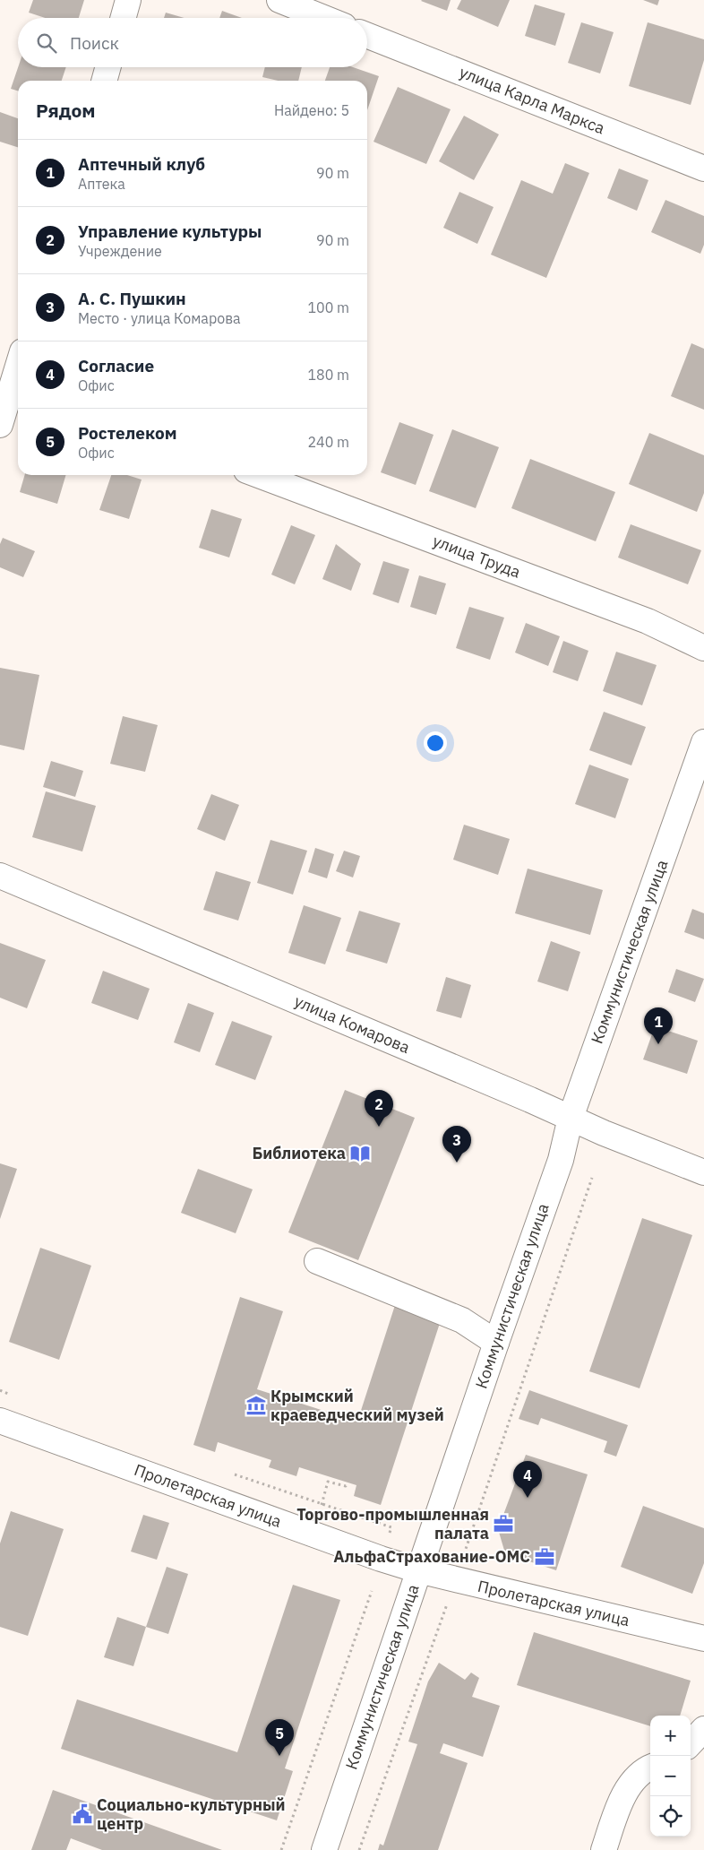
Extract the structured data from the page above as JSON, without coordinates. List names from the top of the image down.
{
  "streets": {
    "street": [
      "улица Карла Маркса",
      "улица Труда",
      "Коммунистическая улица",
      "улица Комарова",
      "Пролетарская улица"
    ]
  },
  "crossings": [
    ["Коммунистическая улица", "улица Комарова"],
    ["Коммунистическая улица", "Пролетарская улица"]
  ],
  "places": {
    "library": ["Библиотека"],
    "museum": ["Крымский краеведческий музей"],
    "office": ["Торгово-промышленная палата", "АльфаСтрахование-ОМС"],
    "public building": ["Социально-культурный центр"]
  },
  "page": {
    "search": "Поиск",
    "heading": ["Рядом", "Найдено: 5"],
    "list": [
      {
        "mark": "1",
        "name": "Аптечный клуб",
        "note": "Аптека",
        "value": "90 m"
      },
      {
        "mark": "2",
        "name": "Управление культуры",
        "note": "Учреждение",
        "value": "90 m"
      },
      {
        "mark": "3",
        "name": "А. С. Пушкин",
        "note": "Место · улица Комарова",
        "value": "100 m"
      },
      {
        "mark": "4",
        "name": "Согласие",
        "note": "Офис",
        "value": "180 m"
      },
      {
        "mark": "5",
        "name": "Ростелеком",
        "note": "Офис",
        "value": "240 m"
      }
    ],
    "pins": [
      "1",
      "2",
      "3",
      "4",
      "5"
    ],
    "map_buttons": ["+", "−"]
  }
}
